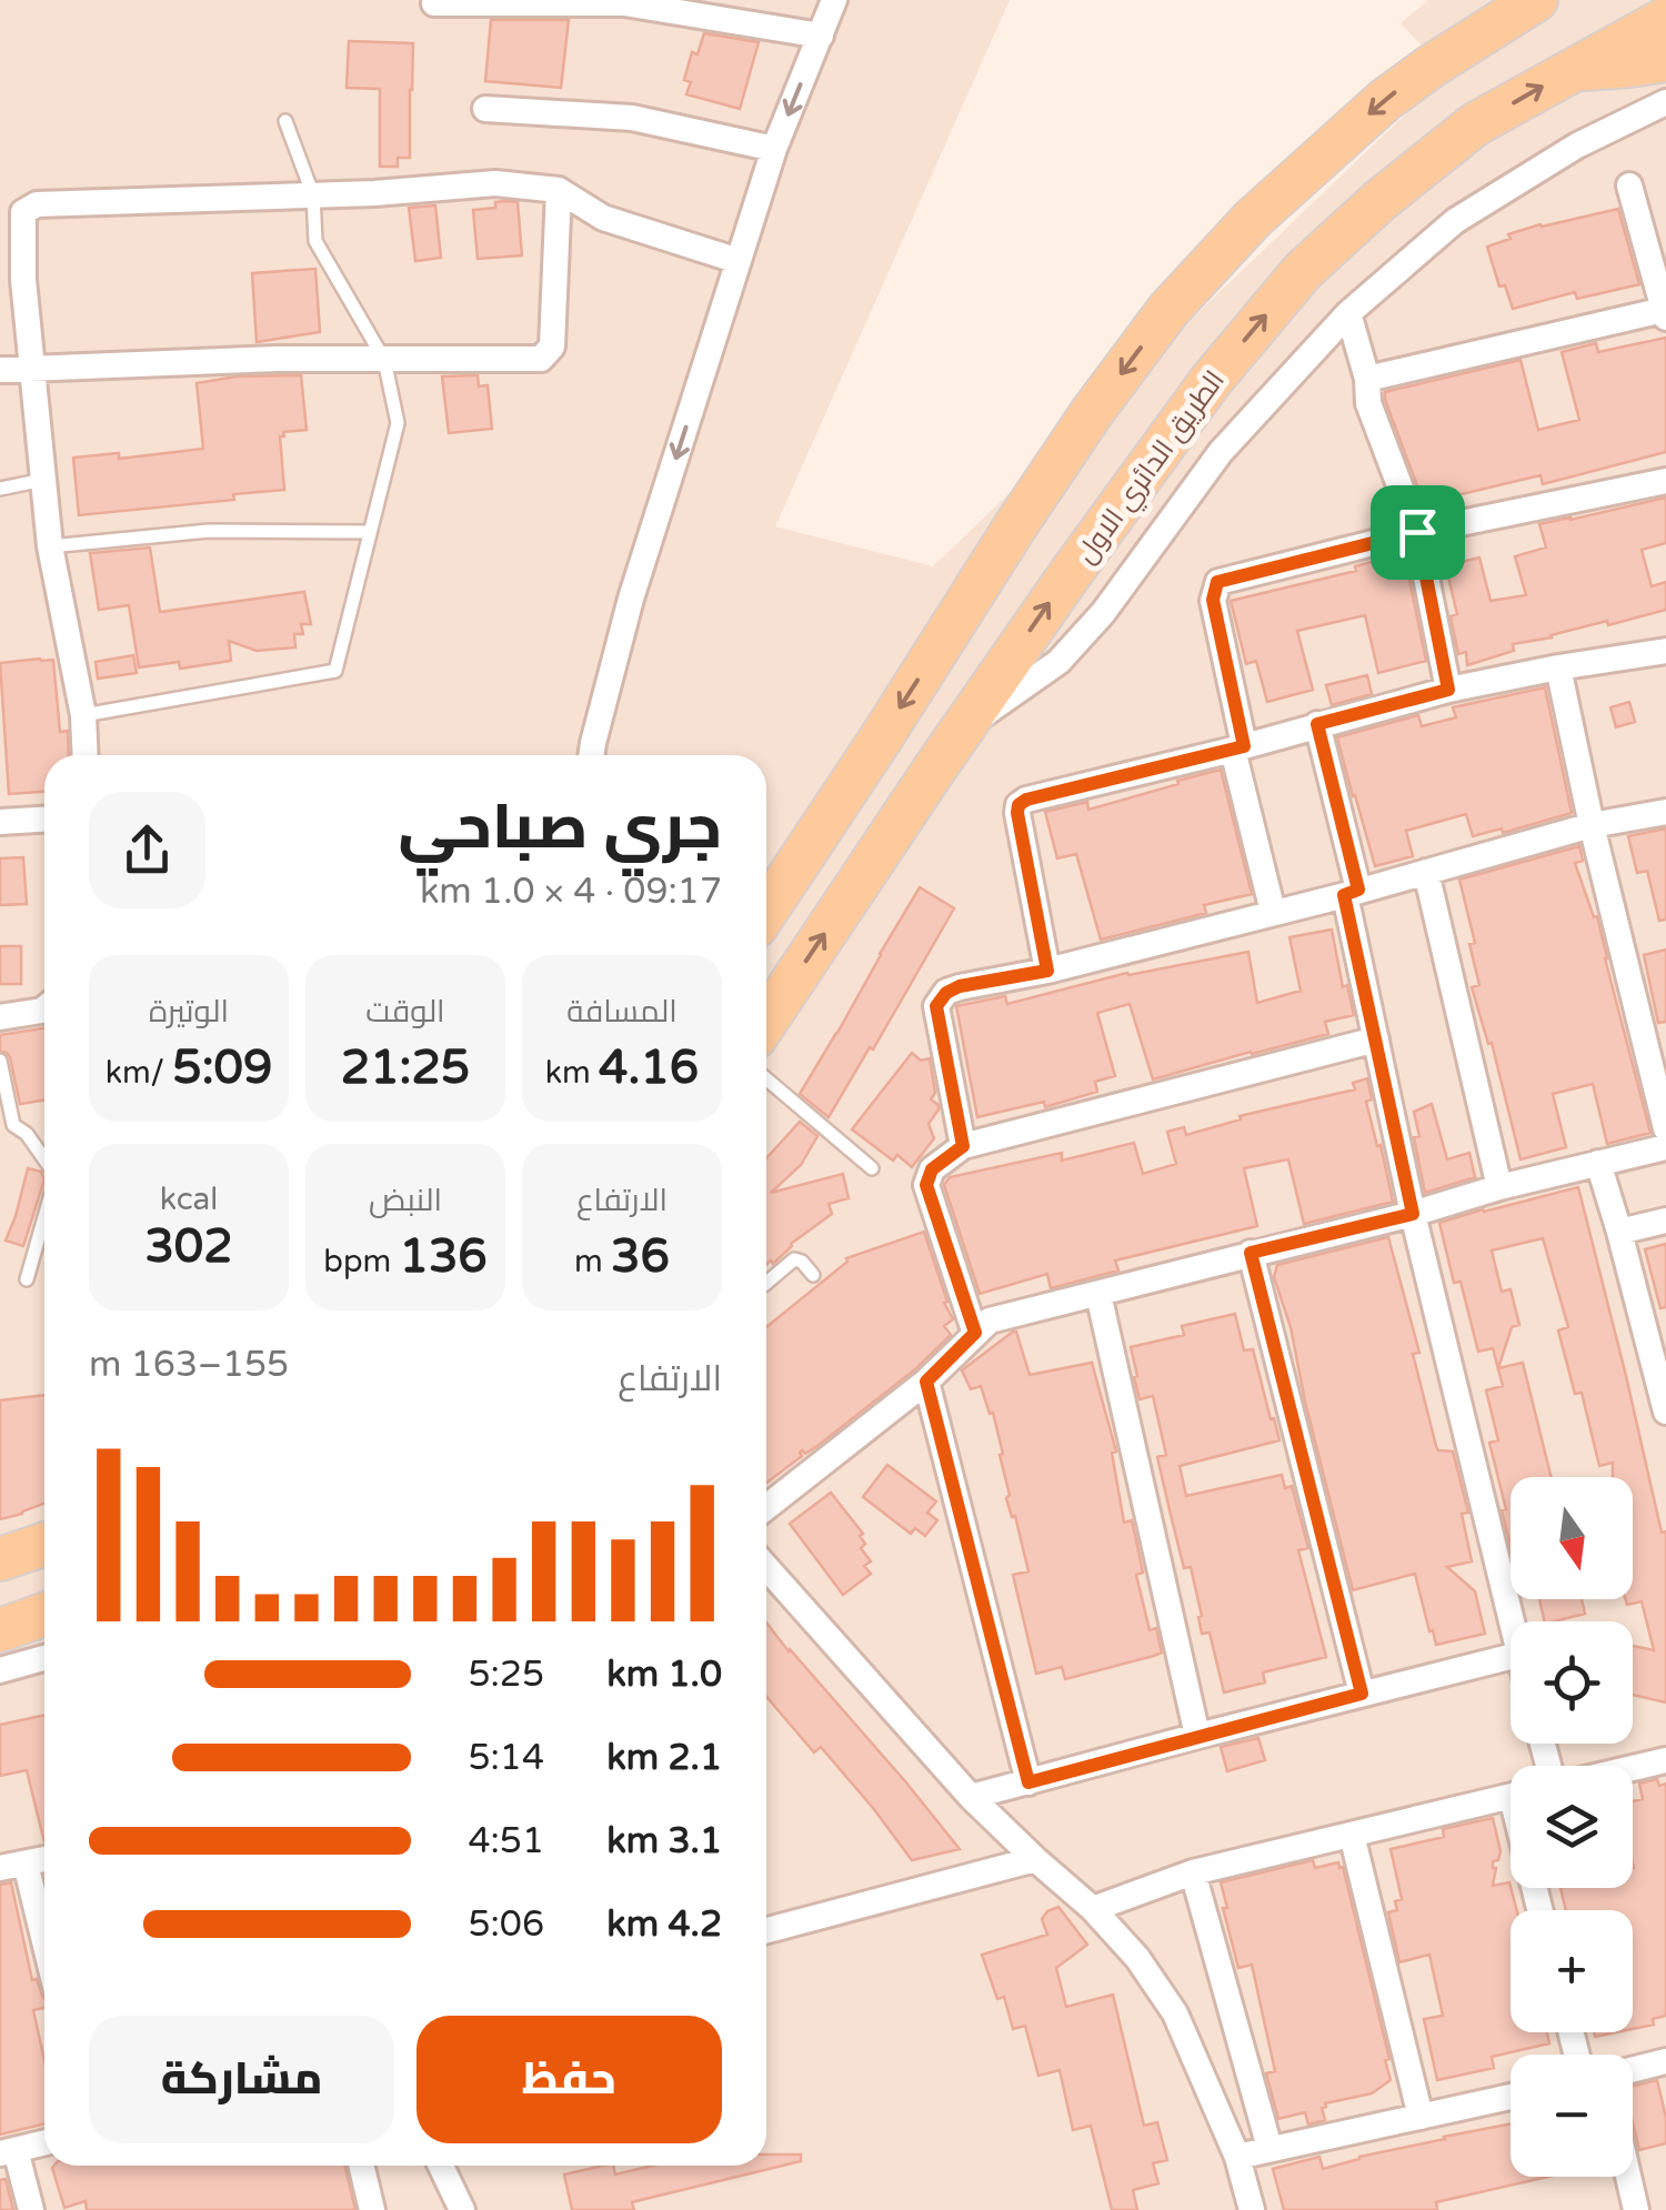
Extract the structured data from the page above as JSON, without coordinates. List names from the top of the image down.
{
  "streets": {
    "main road": ["الطريق الدائري الاول"]
  },
  "north": "bottom",
  "page": {
    "heading": ["جري صباحي", "09:17 · 4 × 1.0 km"],
    "stats": [
      ["المسافة", "4.16 km"],
      ["الوقت", "21:25"],
      ["الوتيرة", "5:09 /km"],
      ["الارتفاع", "36 m"],
      ["النبض", "136 bpm"],
      ["kcal", "302"]
    ],
    "chart": ["الارتفاع", "155–163 m"],
    "map_buttons": ["+", "−"],
    "list": [
      {
        "name": "1.0 km",
        "note": "5:25"
      },
      {
        "name": "2.1 km",
        "note": "5:14"
      },
      {
        "name": "3.1 km",
        "note": "4:51"
      },
      {
        "name": "4.2 km",
        "note": "5:06"
      }
    ],
    "buttons": ["حفظ", "مشاركة"]
  }
}
